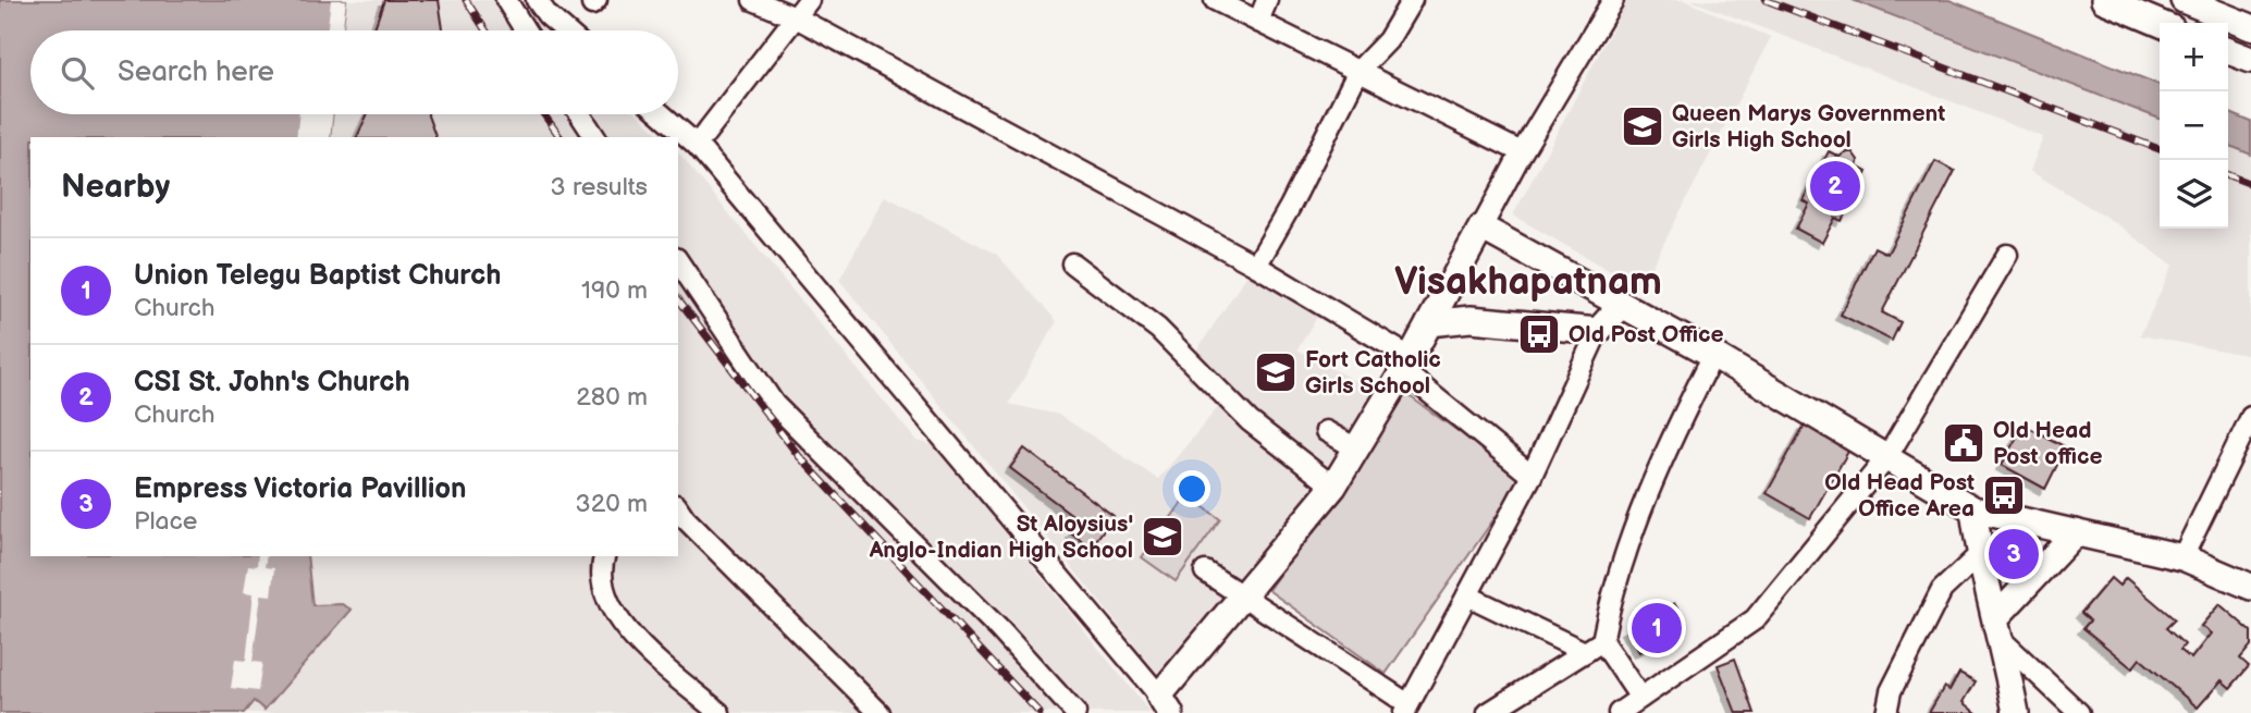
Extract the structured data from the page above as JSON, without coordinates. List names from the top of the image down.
{
  "districts": ["Visakhapatnam"],
  "places": {
    "school or university": ["Queen Marys Government Girls High School", "Fort Catholic Girls School", "St Aloysius' Anglo-Indian High School"],
    "bus stop": ["Old Post Office", "Old Head Post Office Area"],
    "public building": ["Old Head Post office"]
  },
  "page": {
    "map_buttons": ["+", "−"],
    "search": "Search here",
    "heading": ["Nearby", "3 results"],
    "pins": ["2", "3", "1"],
    "list": [
      {
        "mark": "1",
        "name": "Union Telegu Baptist Church",
        "note": "Church",
        "value": "190 m"
      },
      {
        "mark": "2",
        "name": "CSI St. John's Church",
        "note": "Church",
        "value": "280 m"
      },
      {
        "mark": "3",
        "name": "Empress Victoria Pavillion",
        "note": "Place",
        "value": "320 m"
      }
    ]
  }
}
